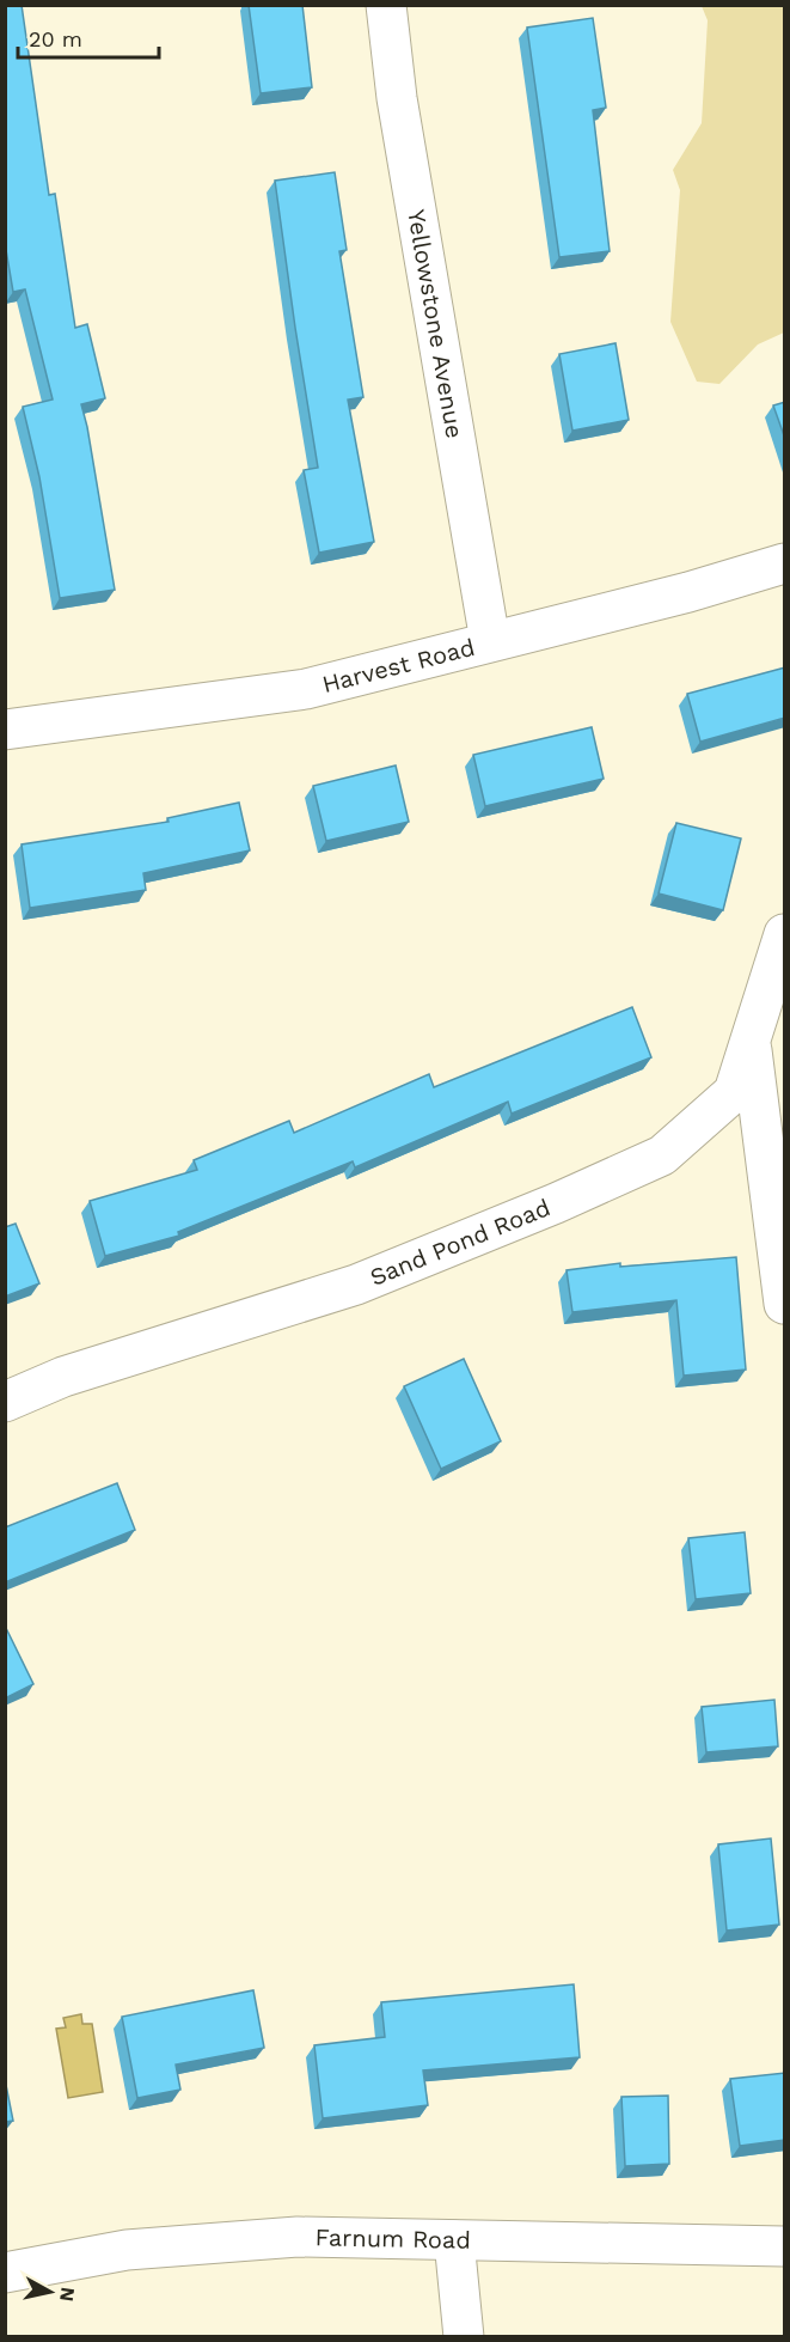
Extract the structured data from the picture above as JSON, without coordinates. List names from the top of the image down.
{
  "streets": {
    "street": [
      "Yellowstone Avenue",
      "Harvest Road",
      "Sand Pond Road",
      "Farnum Road"
    ]
  },
  "crossings": [
    ["Yellowstone Avenue", "Harvest Road"]
  ],
  "scale_bar": "20 m",
  "north": "right"
}
